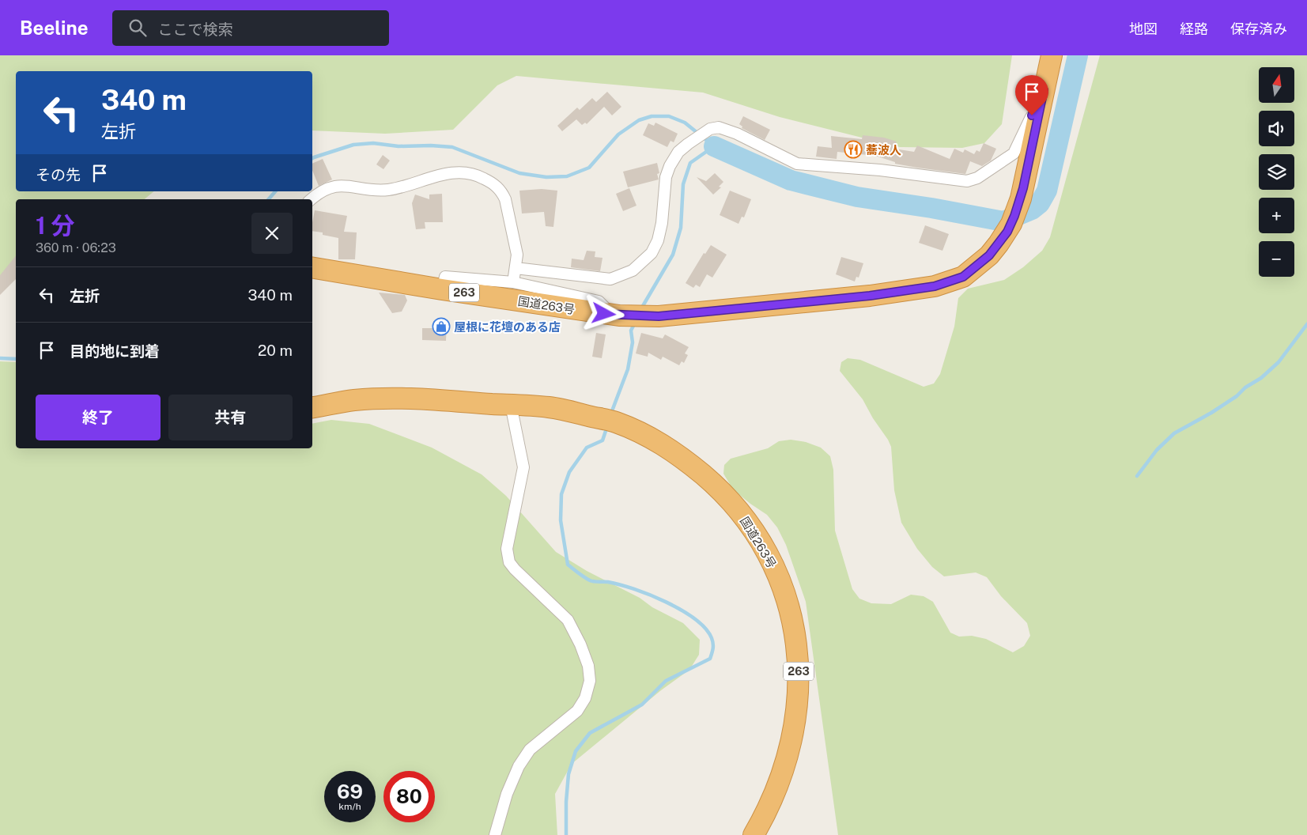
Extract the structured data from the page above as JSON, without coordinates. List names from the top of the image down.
{
  "streets": {
    "highway": ["263", "国道263号"]
  },
  "places": {
    "restaurant": ["蕎波人"],
    "shop": ["屋根に花壇のある店"]
  },
  "north": "top",
  "page": {
    "header": "Beeline",
    "search": "ここで検索",
    "nav": ["地図", "経路", "保存済み"],
    "map_buttons": ["+", "−"],
    "turn": ["340 m", "左折"],
    "then": "その先",
    "heading": ["1 分", "360 m · 06:23"],
    "list": [
      {
        "name": "左折",
        "value": "340 m"
      },
      {
        "name": "目的地に到着",
        "value": "20 m"
      }
    ],
    "buttons": ["終了", "共有"],
    "speed": "69 km/h",
    "limit": "80"
  }
}
